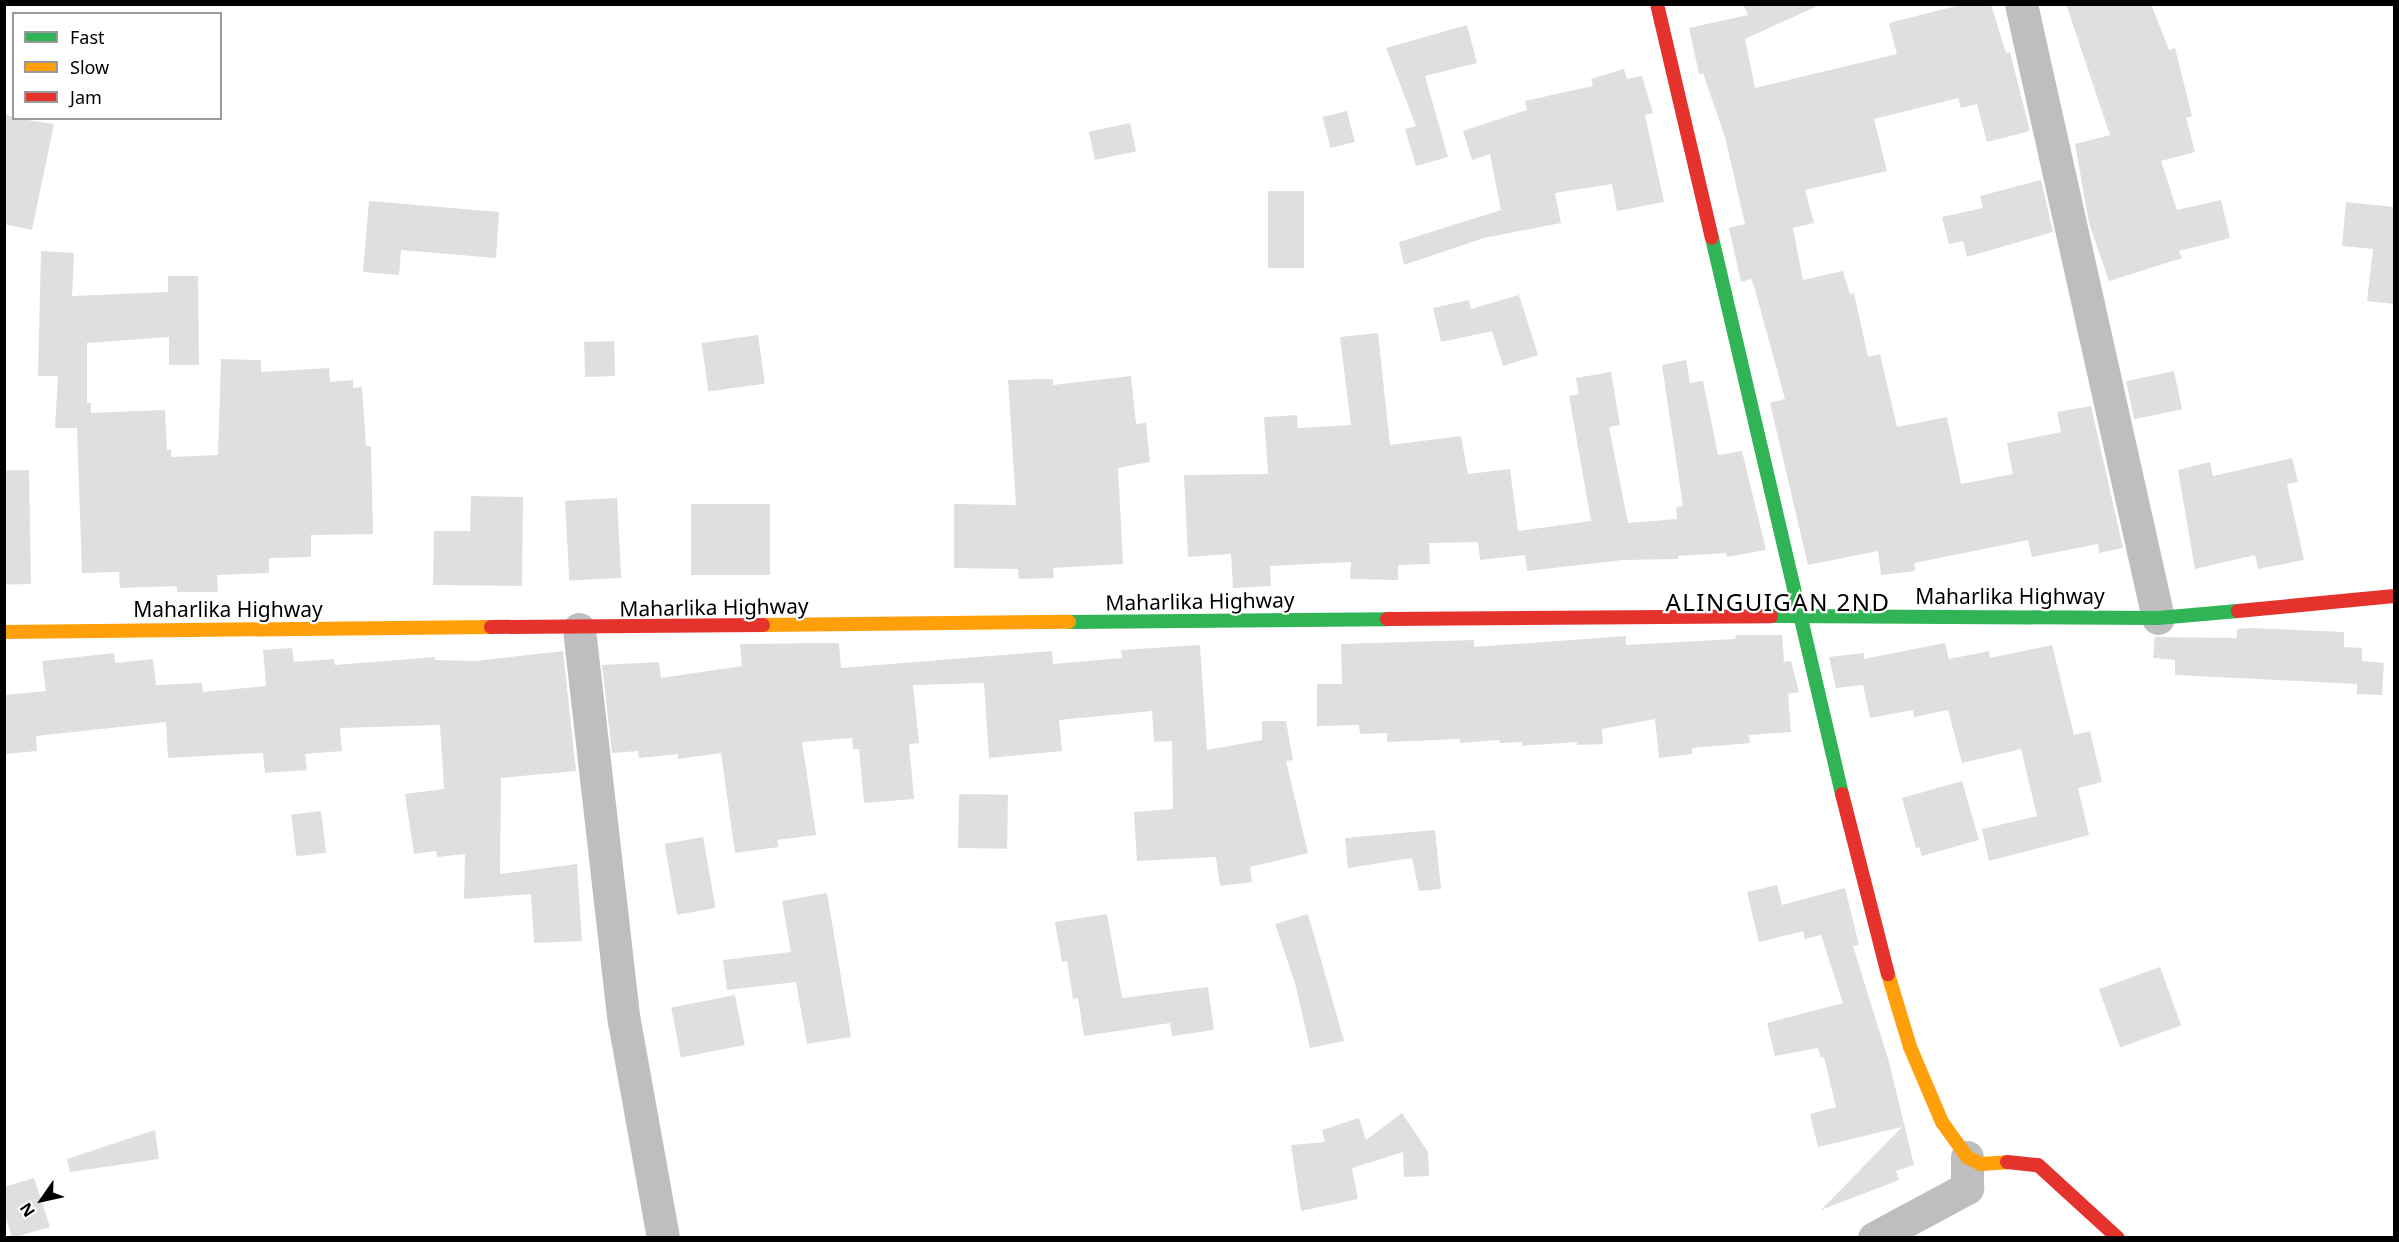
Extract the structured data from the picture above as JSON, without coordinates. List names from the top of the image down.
{
  "streets": {
    "main road": ["Maharlika Highway"]
  },
  "districts": ["ALINGUIGAN 2ND"],
  "legend": ["Fast", "Slow", "Jam"],
  "north": "bottom left"
}
